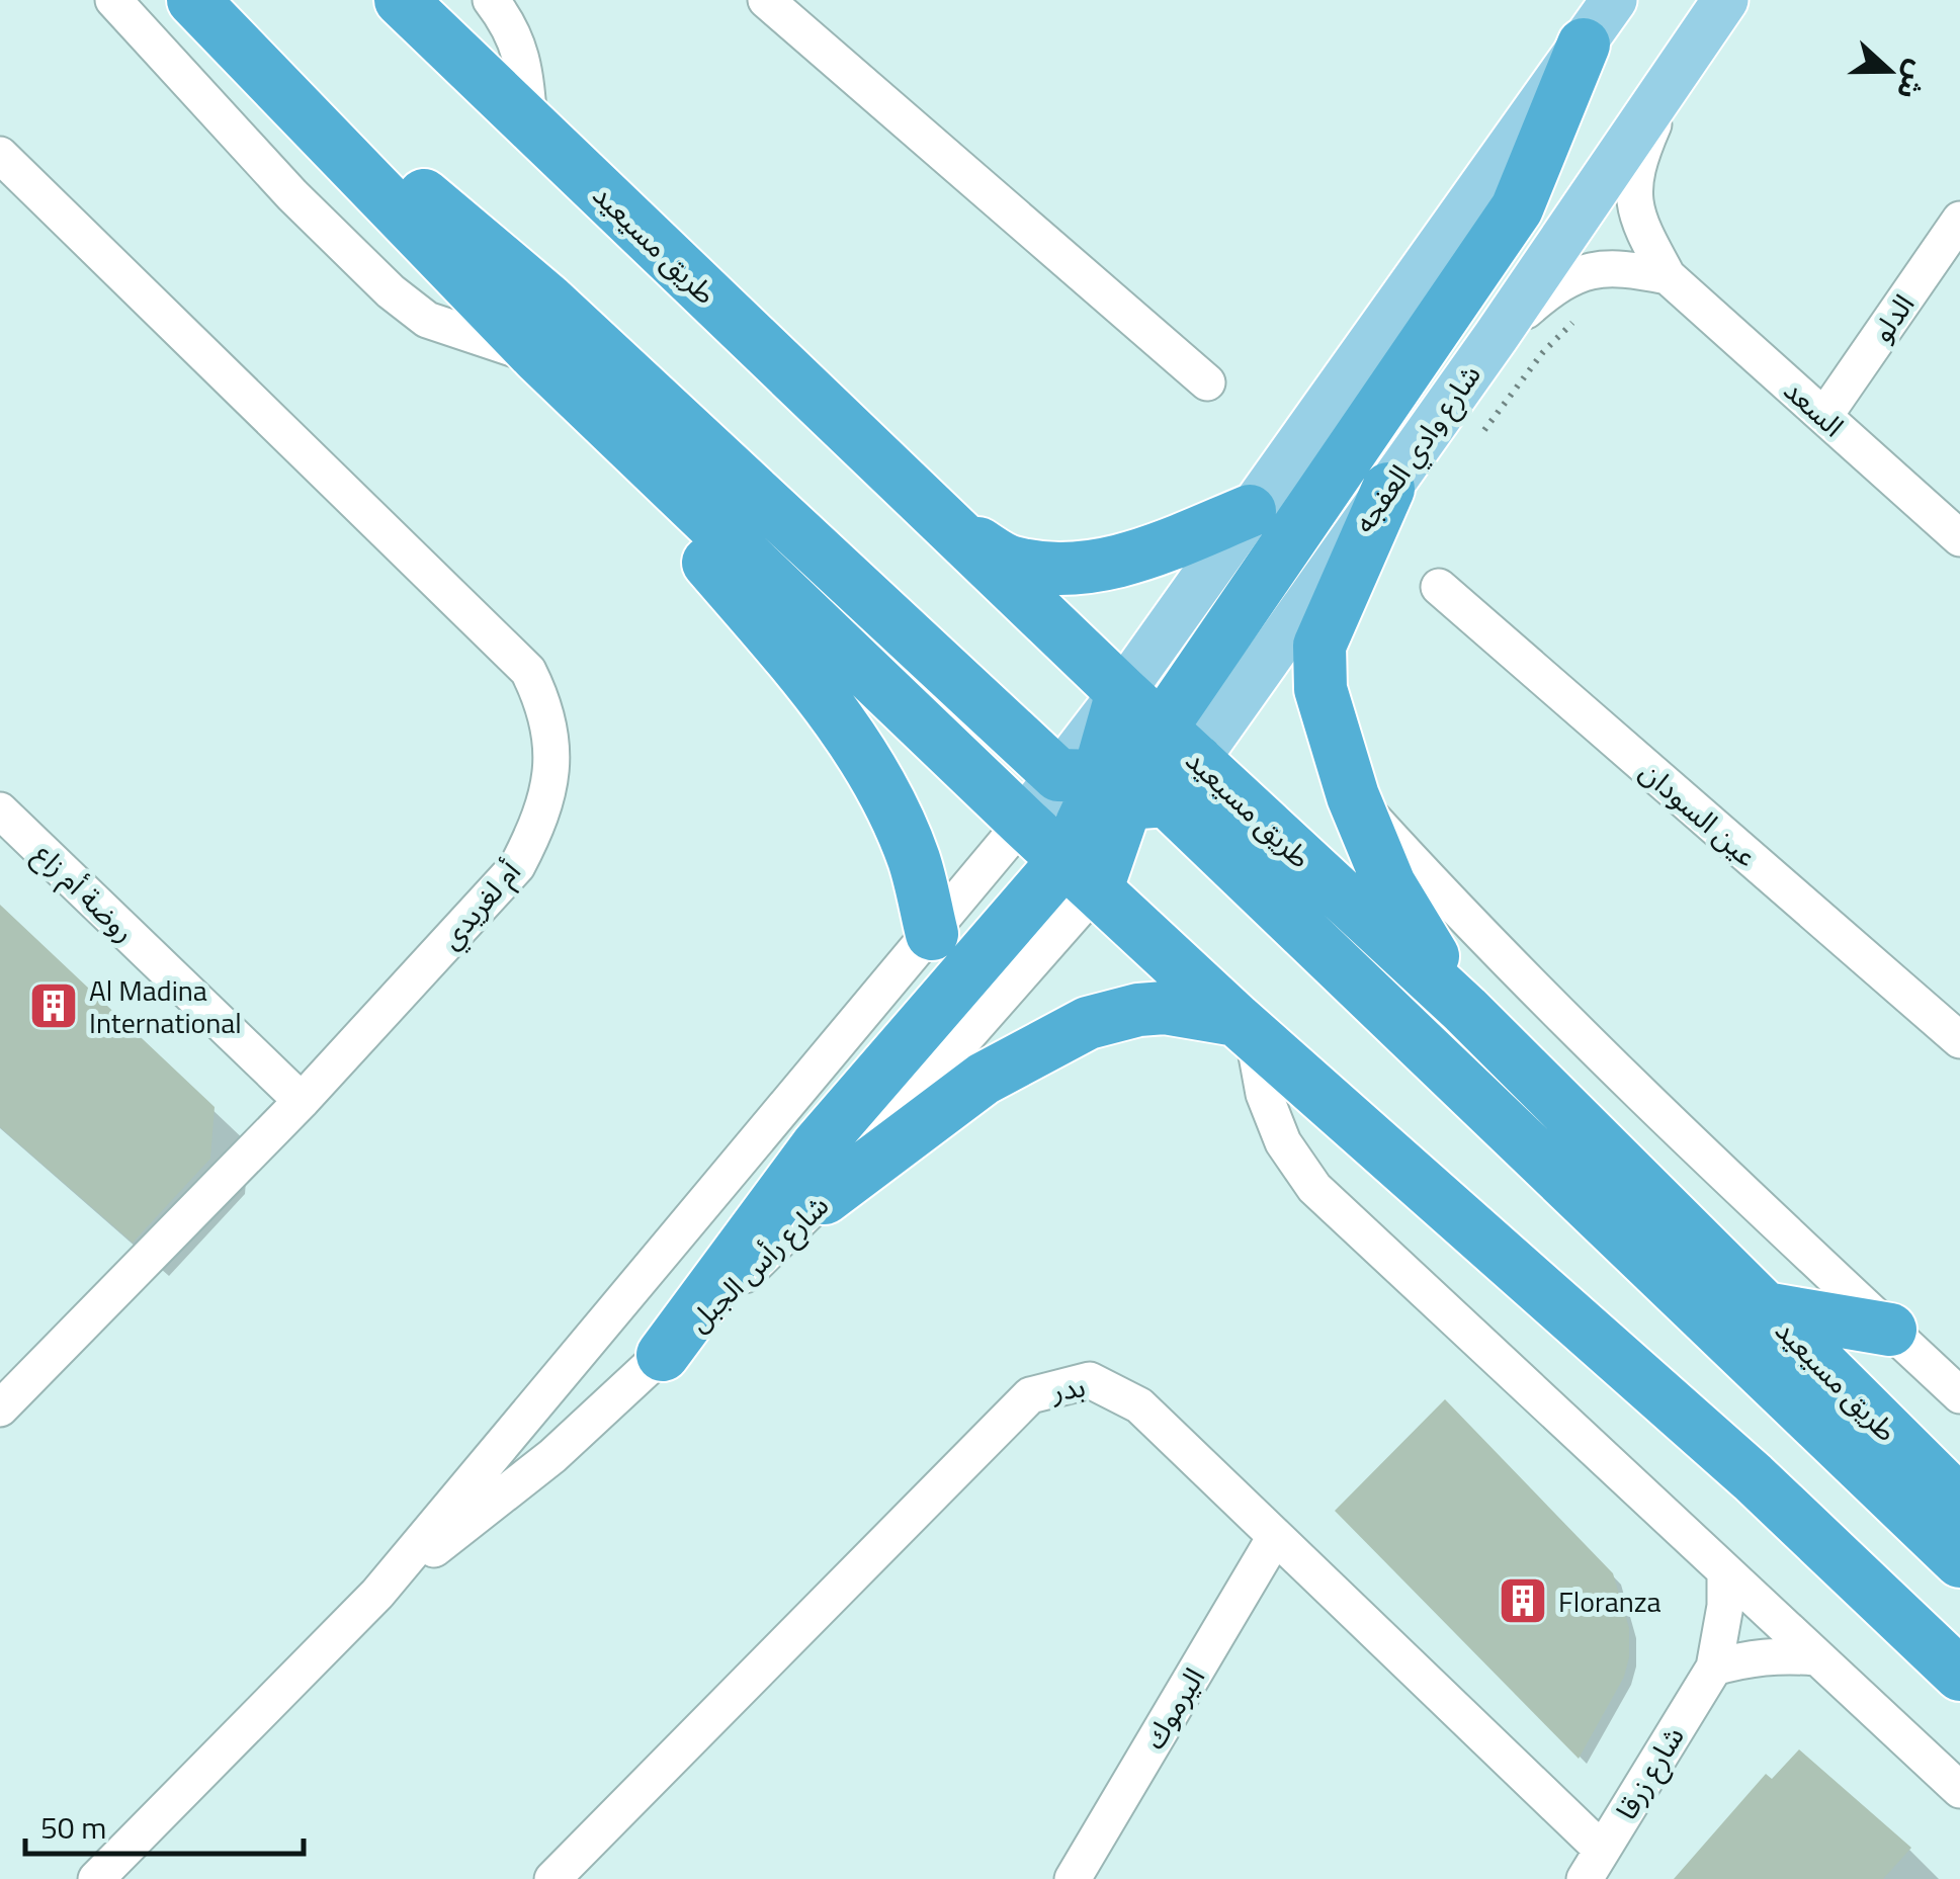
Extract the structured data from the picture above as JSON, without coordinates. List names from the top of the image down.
{
  "streets": {
    "highway": ["طريق مسيعيد"],
    "main road": ["شارع وادي العفجه"],
    "street": [
      "الدلو",
      "السعد",
      "عين السودان",
      "روضة أم زاع",
      "أم لغريدي",
      "شارع رأس الجبل",
      "بدر",
      "اليرموك",
      "شارع زرقا"
    ]
  },
  "crossings": [
    ["طريق مسيعيد", "شارع وادي العفجه"],
    ["الدلو", "السعد"],
    ["السعد", "شارع وادي العفجه"],
    ["روضة أم زاع", "أم لغريدي"],
    ["بدر", "اليرموك"],
    ["بدر", "شارع زرقا"]
  ],
  "places": {
    "building": ["Al Madina International", "Floranza"]
  },
  "scale_bar": "50 m",
  "north": "right"
}
